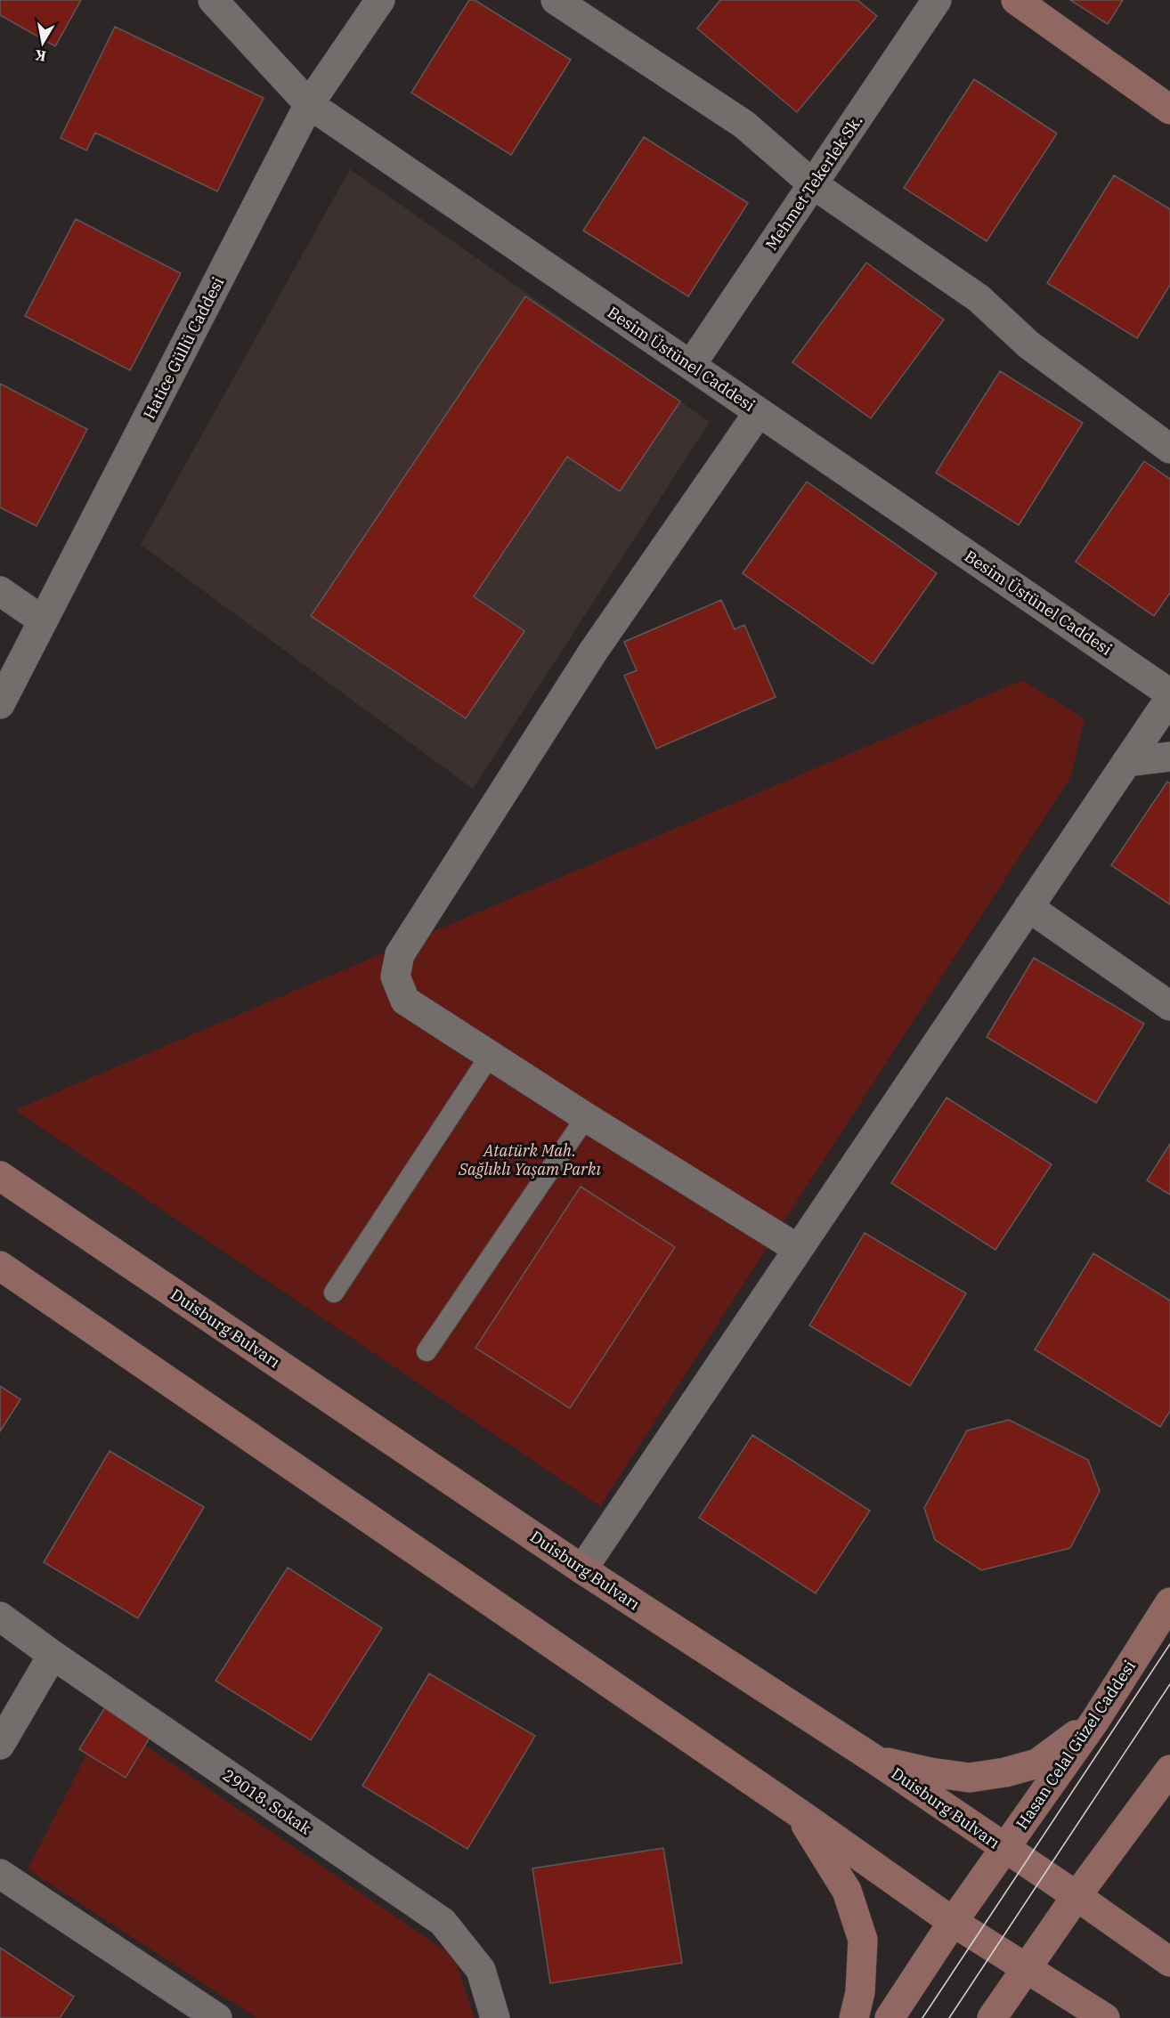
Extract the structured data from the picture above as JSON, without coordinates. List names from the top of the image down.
{
  "streets": {
    "main road": ["Duisburg Bulvarı", "Hasan Celal Güzel Caddesi"],
    "street": [
      "Mehmet Tekerlek Sk.",
      "Hatice Güllü Caddesi",
      "Besim Üstünel Caddesi",
      "29018. Sokak"
    ]
  },
  "crossings": [
    ["Mehmet Tekerlek Sk.", "Besim Üstünel Caddesi"],
    ["Hatice Güllü Caddesi", "Besim Üstünel Caddesi"],
    ["Duisburg Bulvarı", "Hasan Celal Güzel Caddesi"]
  ],
  "parks": ["Atatürk Mah. Sağlıklı Yaşam Parkı"],
  "north": "bottom"
}
